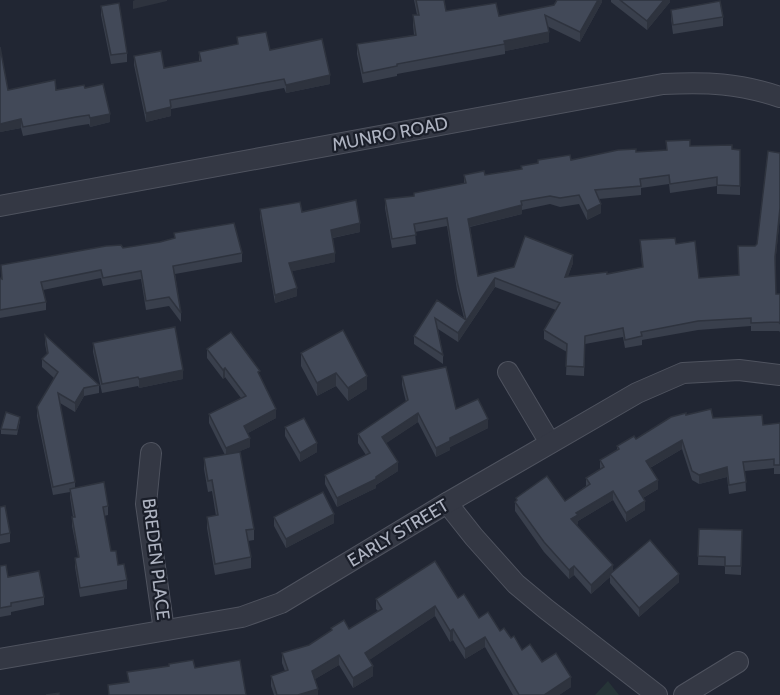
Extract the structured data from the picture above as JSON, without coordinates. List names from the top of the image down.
{
  "streets": {
    "street": ["MUNRO ROAD", "EARLY STREET", "BREDEN PLACE"]
  },
  "crossings": [
    ["EARLY STREET", "BREDEN PLACE"]
  ]
}
